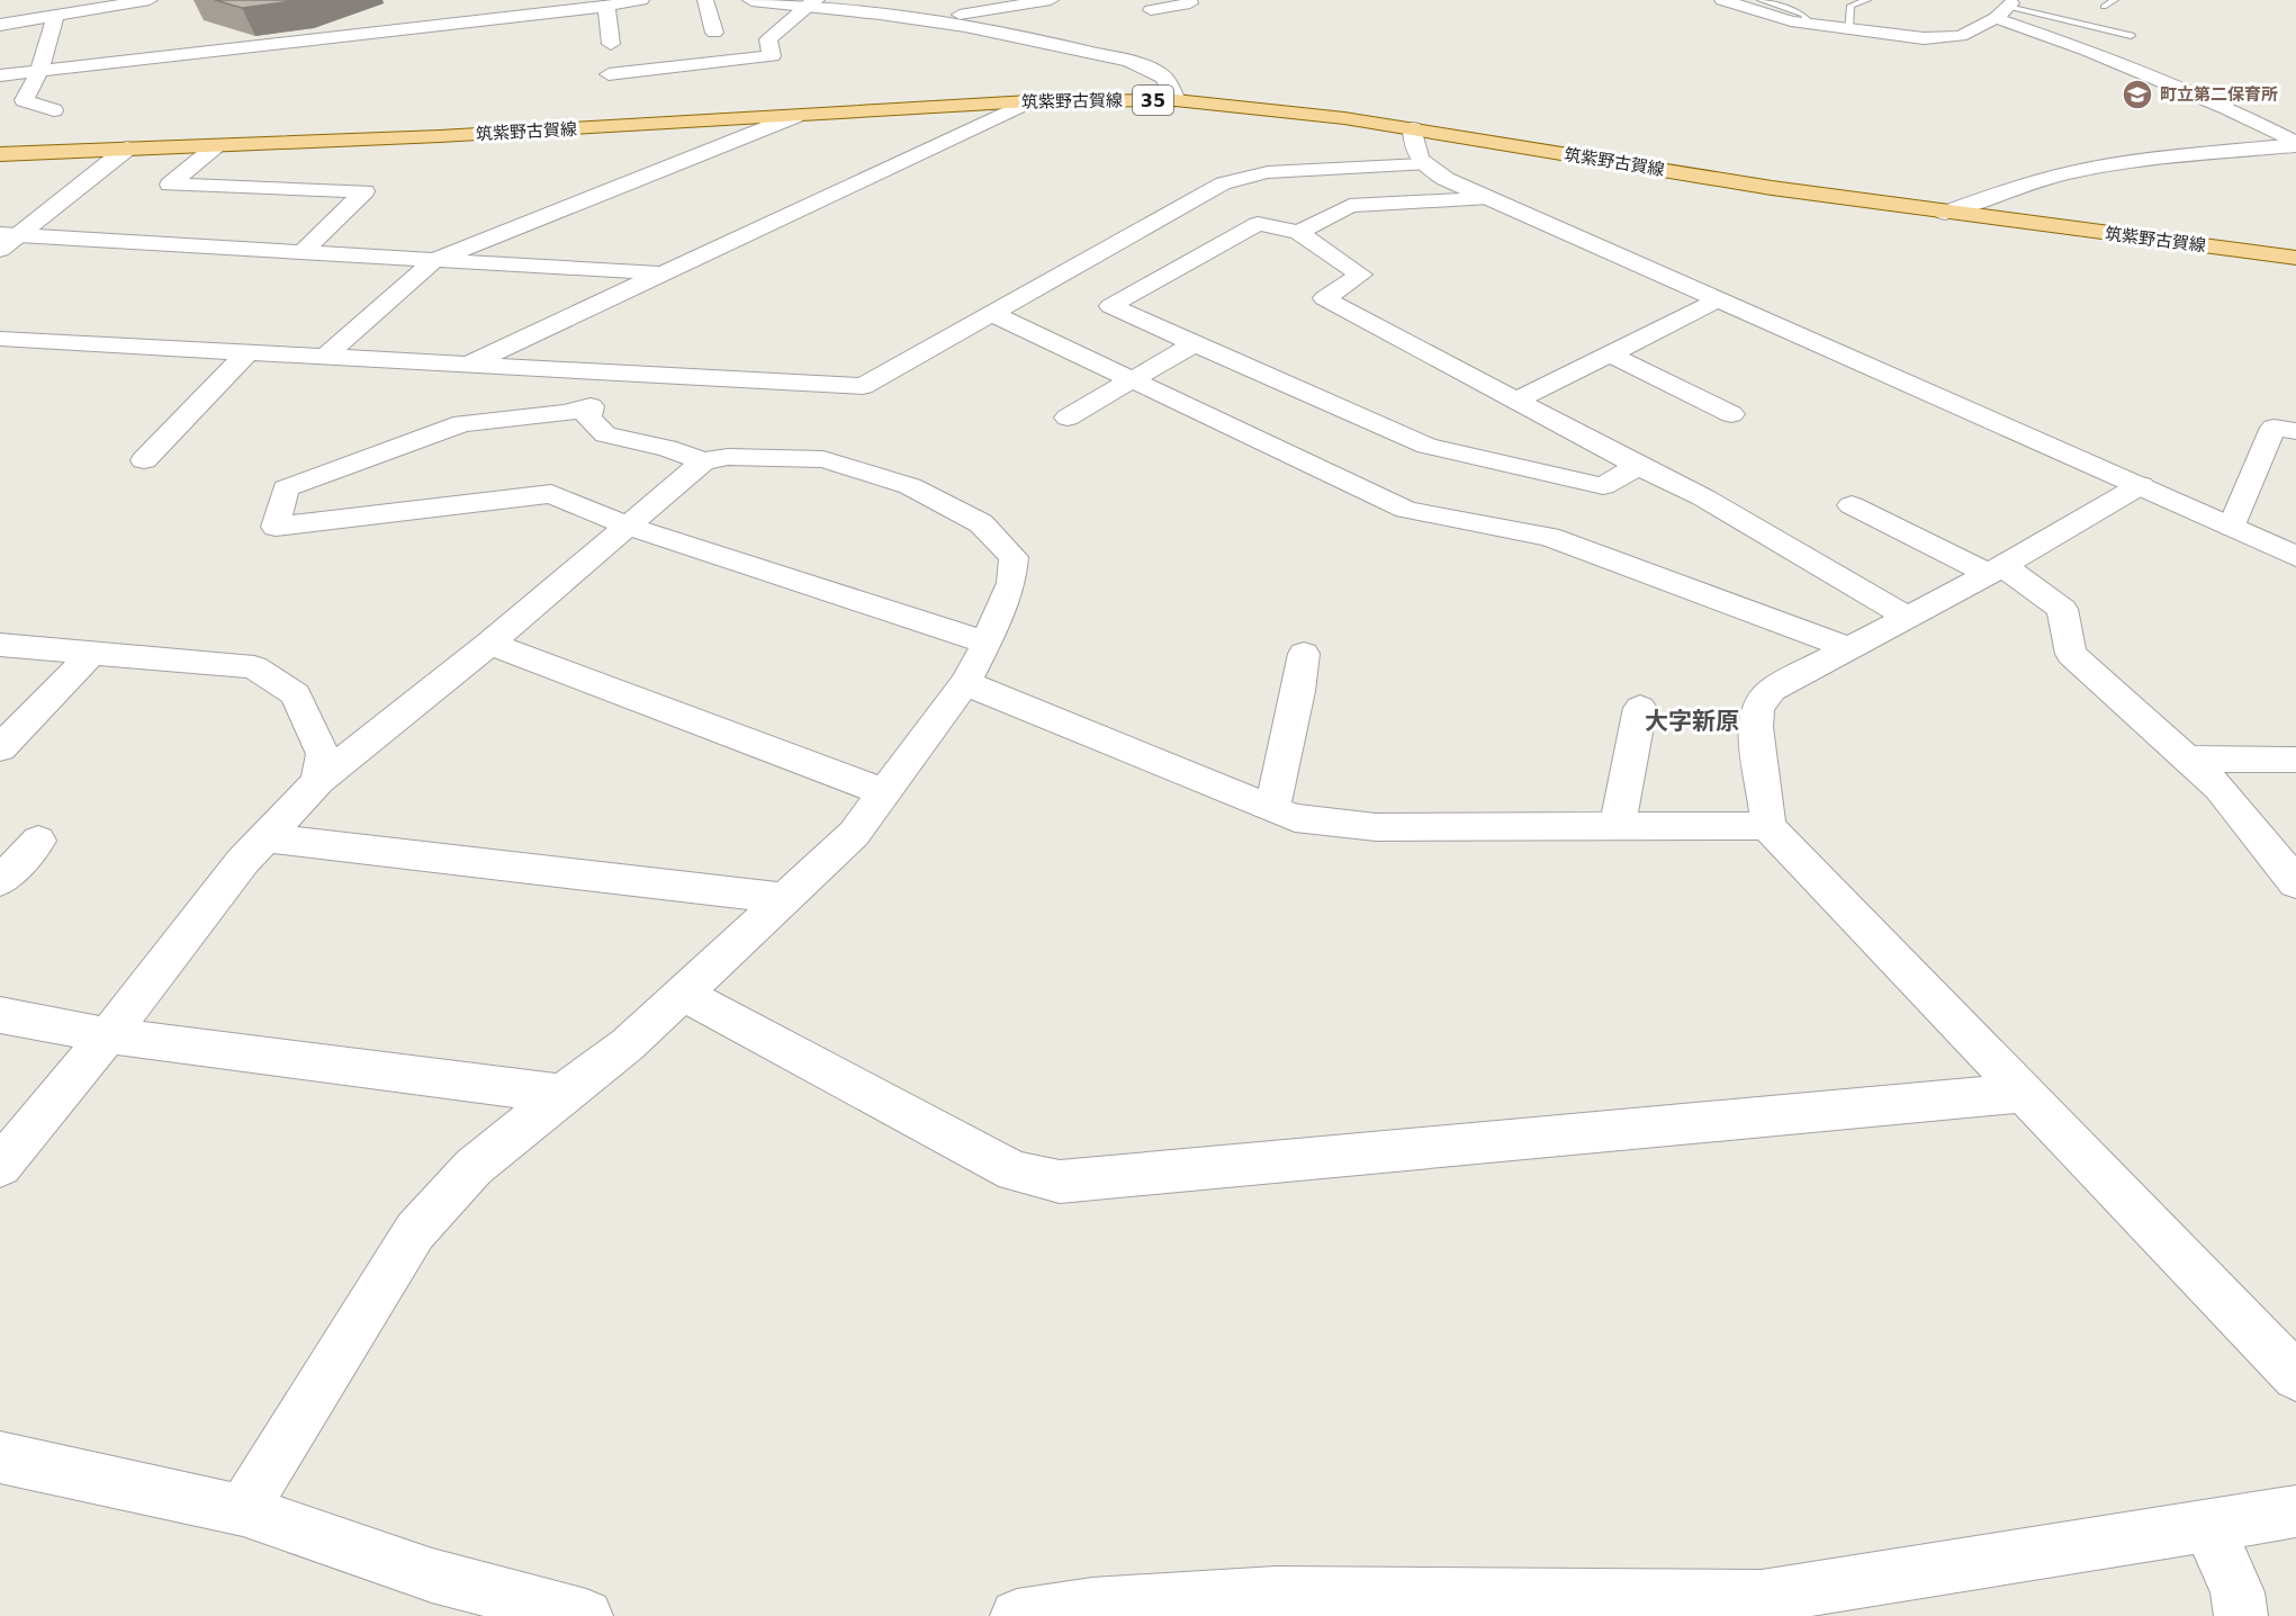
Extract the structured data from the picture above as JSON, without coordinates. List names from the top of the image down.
{
  "streets": {
    "main road": ["35", "筑紫野古賀線"]
  },
  "districts": ["大字新原"],
  "places": {
    "school or university": ["町立第二保育所"]
  }
}
